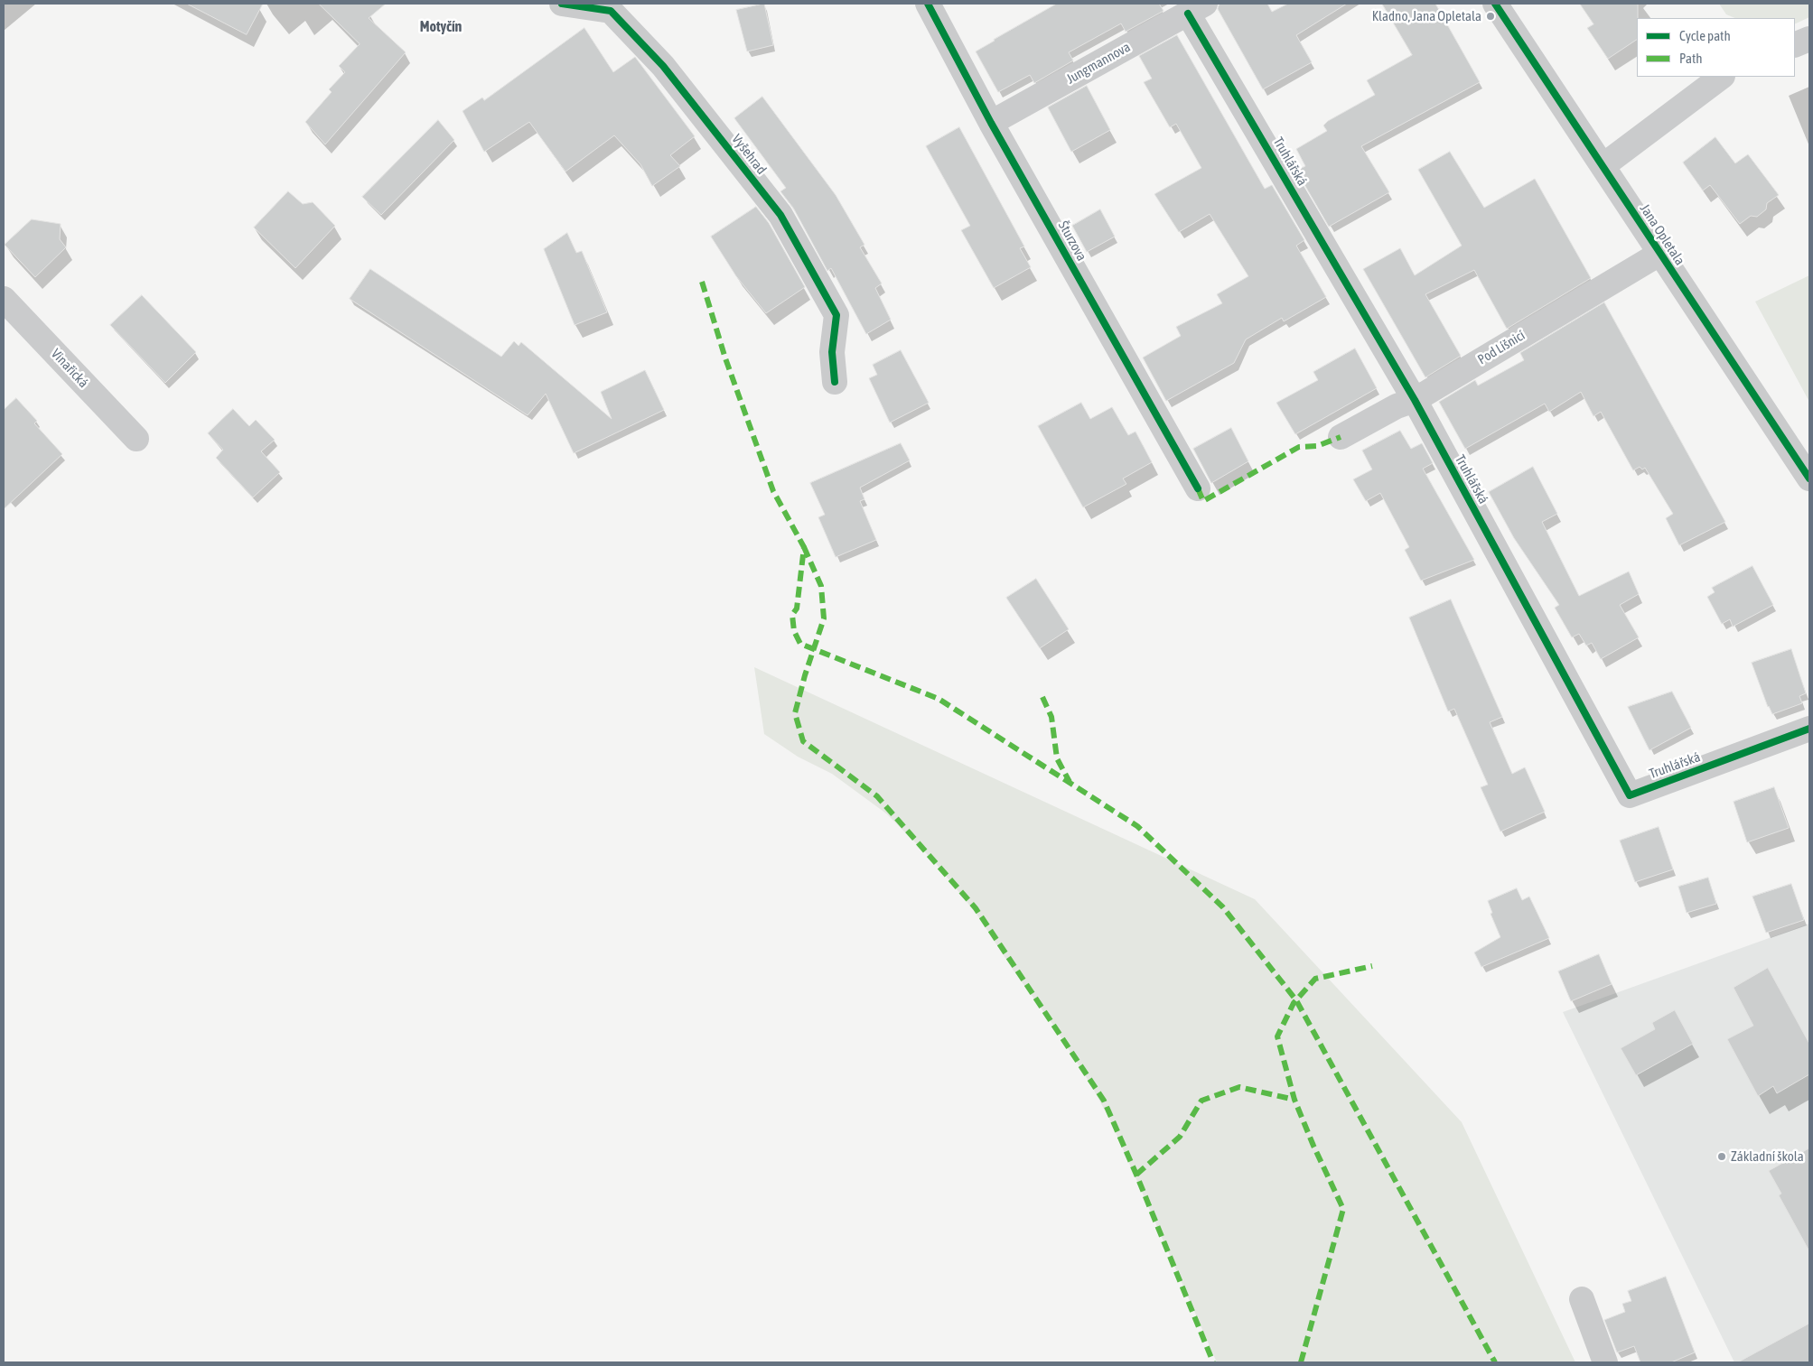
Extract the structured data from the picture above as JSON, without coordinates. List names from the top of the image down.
{
  "streets": {
    "street": [
      "Jungmannova",
      "Vyšehrad",
      "Truhlářská",
      "Jana Opletala",
      "Šturzova",
      "Pod Líšnicí",
      "Vinařická"
    ]
  },
  "crossings": [
    ["Jungmannova", "Truhlářská"],
    ["Jungmannova", "Šturzova"],
    ["Truhlářská", "Pod Líšnicí"],
    ["Jana Opletala", "Pod Líšnicí"]
  ],
  "districts": ["Motyčín"],
  "places": ["Kladno, Jana Opletala", "Základní škola"],
  "legend": ["Cycle path", "Path"]
}
